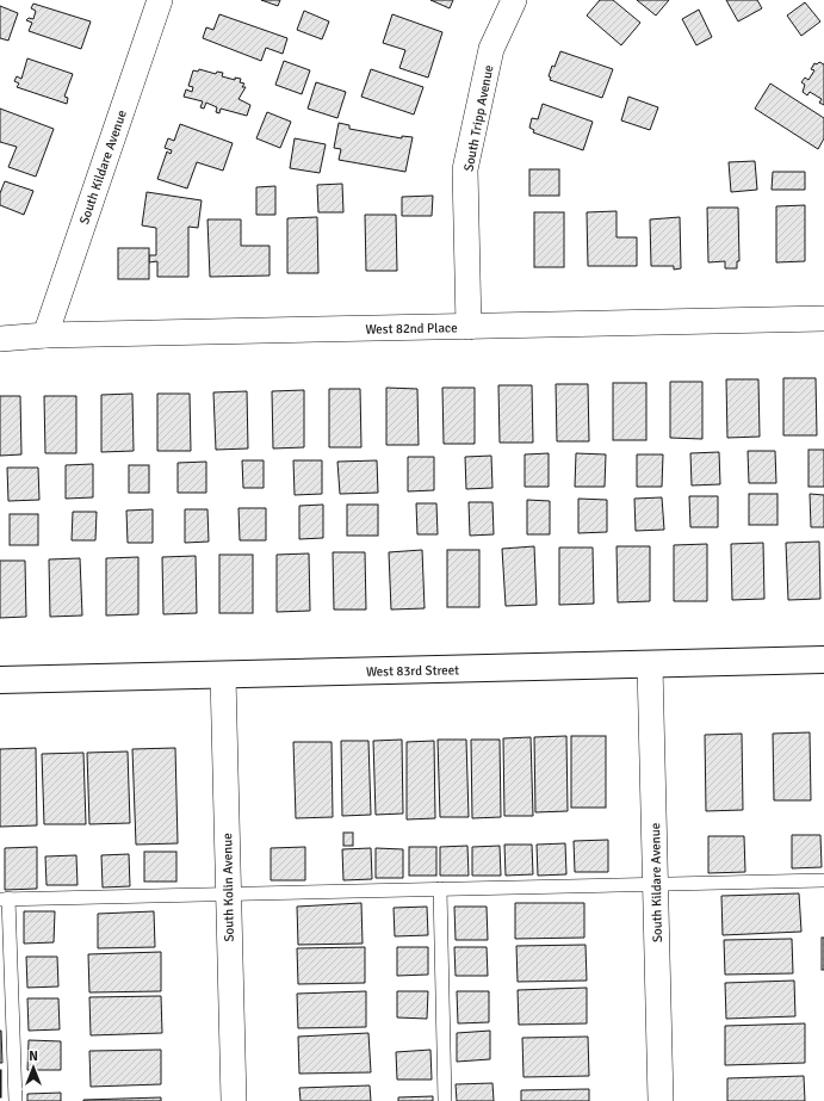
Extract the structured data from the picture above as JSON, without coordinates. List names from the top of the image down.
{
  "streets": {
    "street": [
      "South Tripp Avenue",
      "South Kildare Avenue",
      "West 82nd Place",
      "West 83rd Street",
      "South Kolin Avenue"
    ]
  },
  "crossings": [
    ["South Tripp Avenue", "West 82nd Place"],
    ["South Kildare Avenue", "West 82nd Place"],
    ["South Kildare Avenue", "West 83rd Street"],
    ["West 83rd Street", "South Kolin Avenue"]
  ],
  "north": "top"
}
